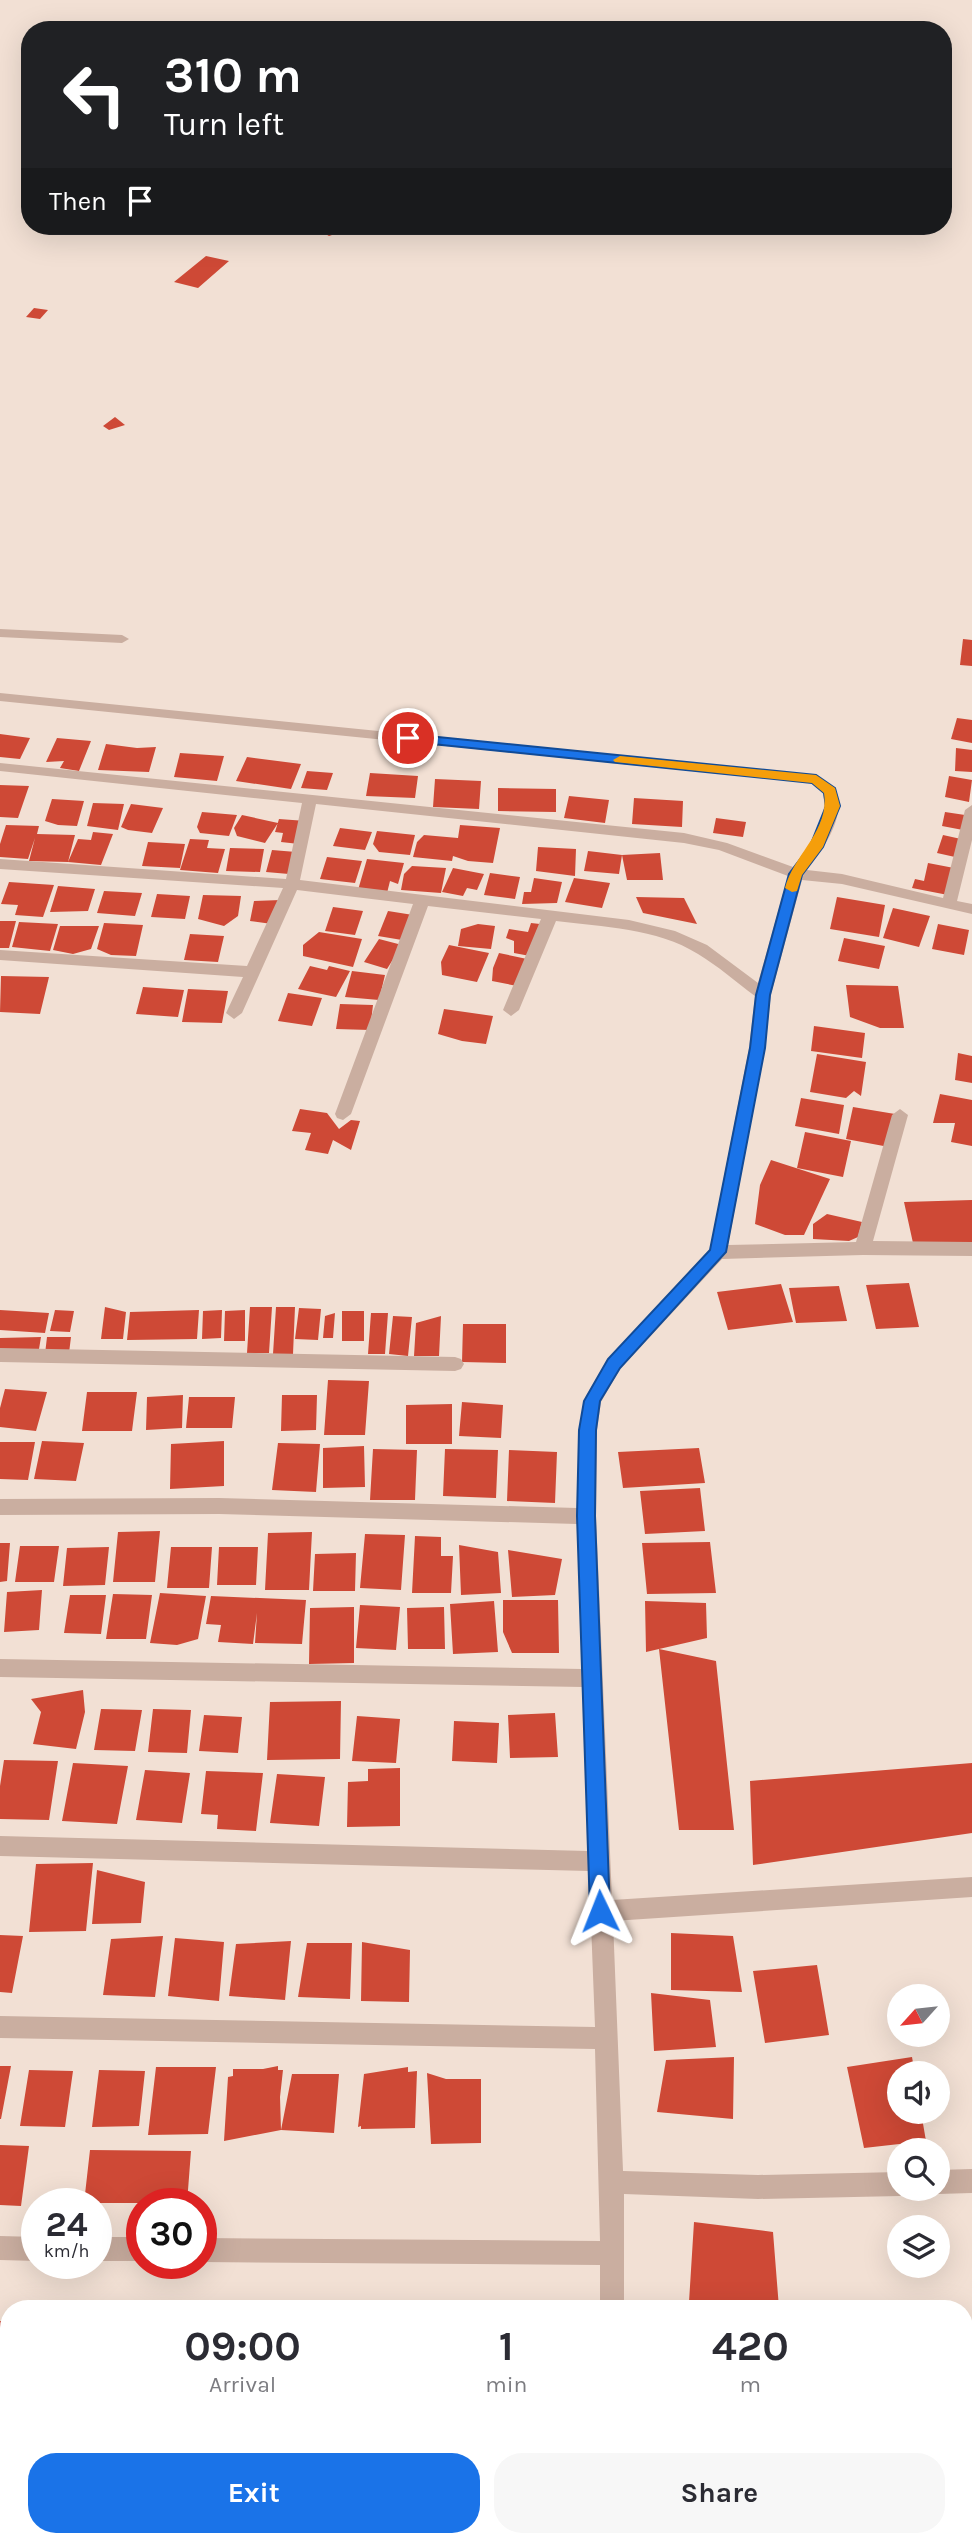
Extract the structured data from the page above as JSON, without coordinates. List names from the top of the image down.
{
  "north": "bottom left",
  "page": {
    "turn": ["310 m", "Turn left"],
    "then": "Then",
    "speed": "24 km/h",
    "limit": "30",
    "eta": [
      "09:00",
      "Arrival",
      "1",
      "min",
      "420",
      "m"
    ],
    "buttons": ["Exit", "Share"]
  }
}
